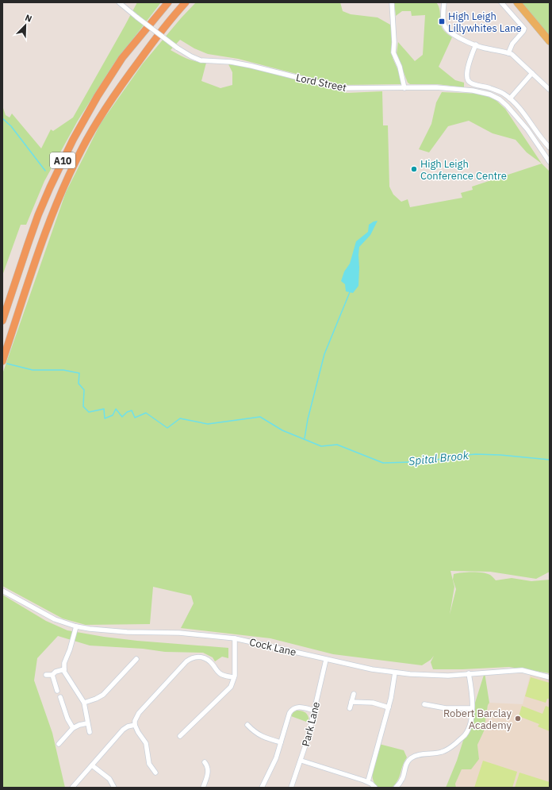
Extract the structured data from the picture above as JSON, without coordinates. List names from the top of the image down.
{
  "streets": {
    "highway": ["A10"],
    "street": ["Lord Street", "Cock Lane", "Park Lane"]
  },
  "crossings": [
    ["Cock Lane", "Park Lane"]
  ],
  "water": ["Spital Brook"],
  "places": {
    "transit": ["High Leigh Lillywhites Lane"],
    "other": ["High Leigh Conference Centre", "Robert Barclay Academy"]
  },
  "north": "top right"
}
